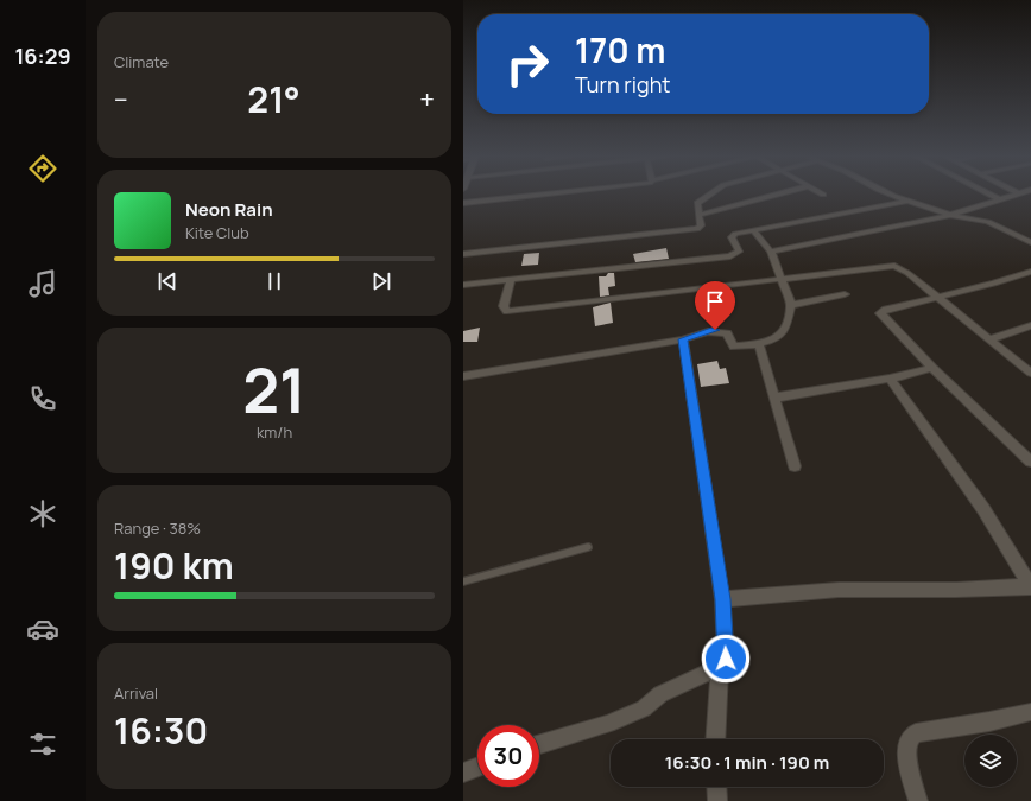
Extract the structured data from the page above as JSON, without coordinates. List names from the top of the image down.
{
  "page": {
    "tabs": "16:29",
    "tile": [
      "Climate",
      ["21", "km/h"],
      ["Range · 38%", "190 km"],
      ["Arrival", "16:30"]
    ],
    "turn": ["170 m", "Turn right"],
    "heat": ["−", "21°", "+"],
    "song": ["Neon Rain", "Kite Club"],
    "limit": "30",
    "trip": "16:30 · 1 min · 190 m"
  }
}
